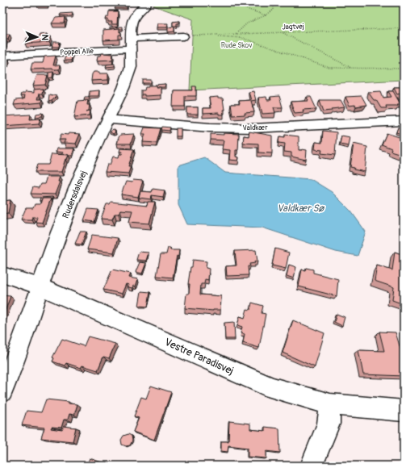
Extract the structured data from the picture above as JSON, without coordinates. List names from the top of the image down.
{
  "streets": {
    "street": [
      "Poppel Alle",
      "Valdkær",
      "Rudersdalsvej",
      "Vestre Paradisvej"
    ],
    "path": ["Jagtvej"]
  },
  "crossings": [
    ["Jagtvej", "Poppel Alle"],
    ["Poppel Alle", "Rudersdalsvej"],
    ["Valdkær", "Rudersdalsvej"],
    ["Rudersdalsvej", "Vestre Paradisvej"]
  ],
  "water": ["Valdkær Sø"],
  "parks": ["Rude Skov"],
  "north": "right"
}
